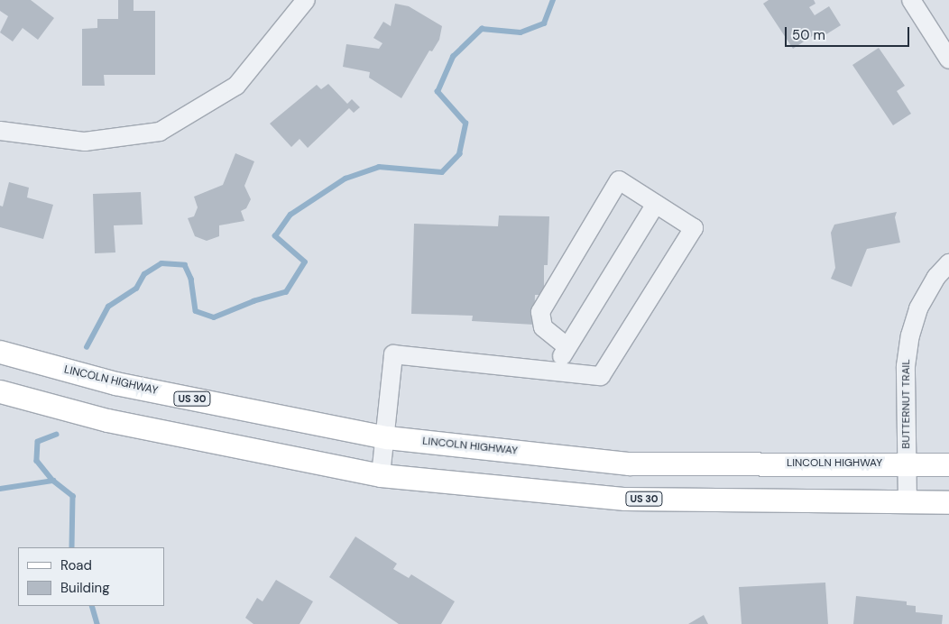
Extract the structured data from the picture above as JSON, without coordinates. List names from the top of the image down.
{
  "streets": {
    "main road": ["LINCOLN HIGHWAY", "US 30"],
    "street": ["BUTTERNUT TRAIL"]
  },
  "crossings": [
    ["LINCOLN HIGHWAY", "BUTTERNUT TRAIL"],
    ["US 30", "BUTTERNUT TRAIL"]
  ],
  "legend": ["Road", "Building"],
  "scale_bar": "50 m"
}
